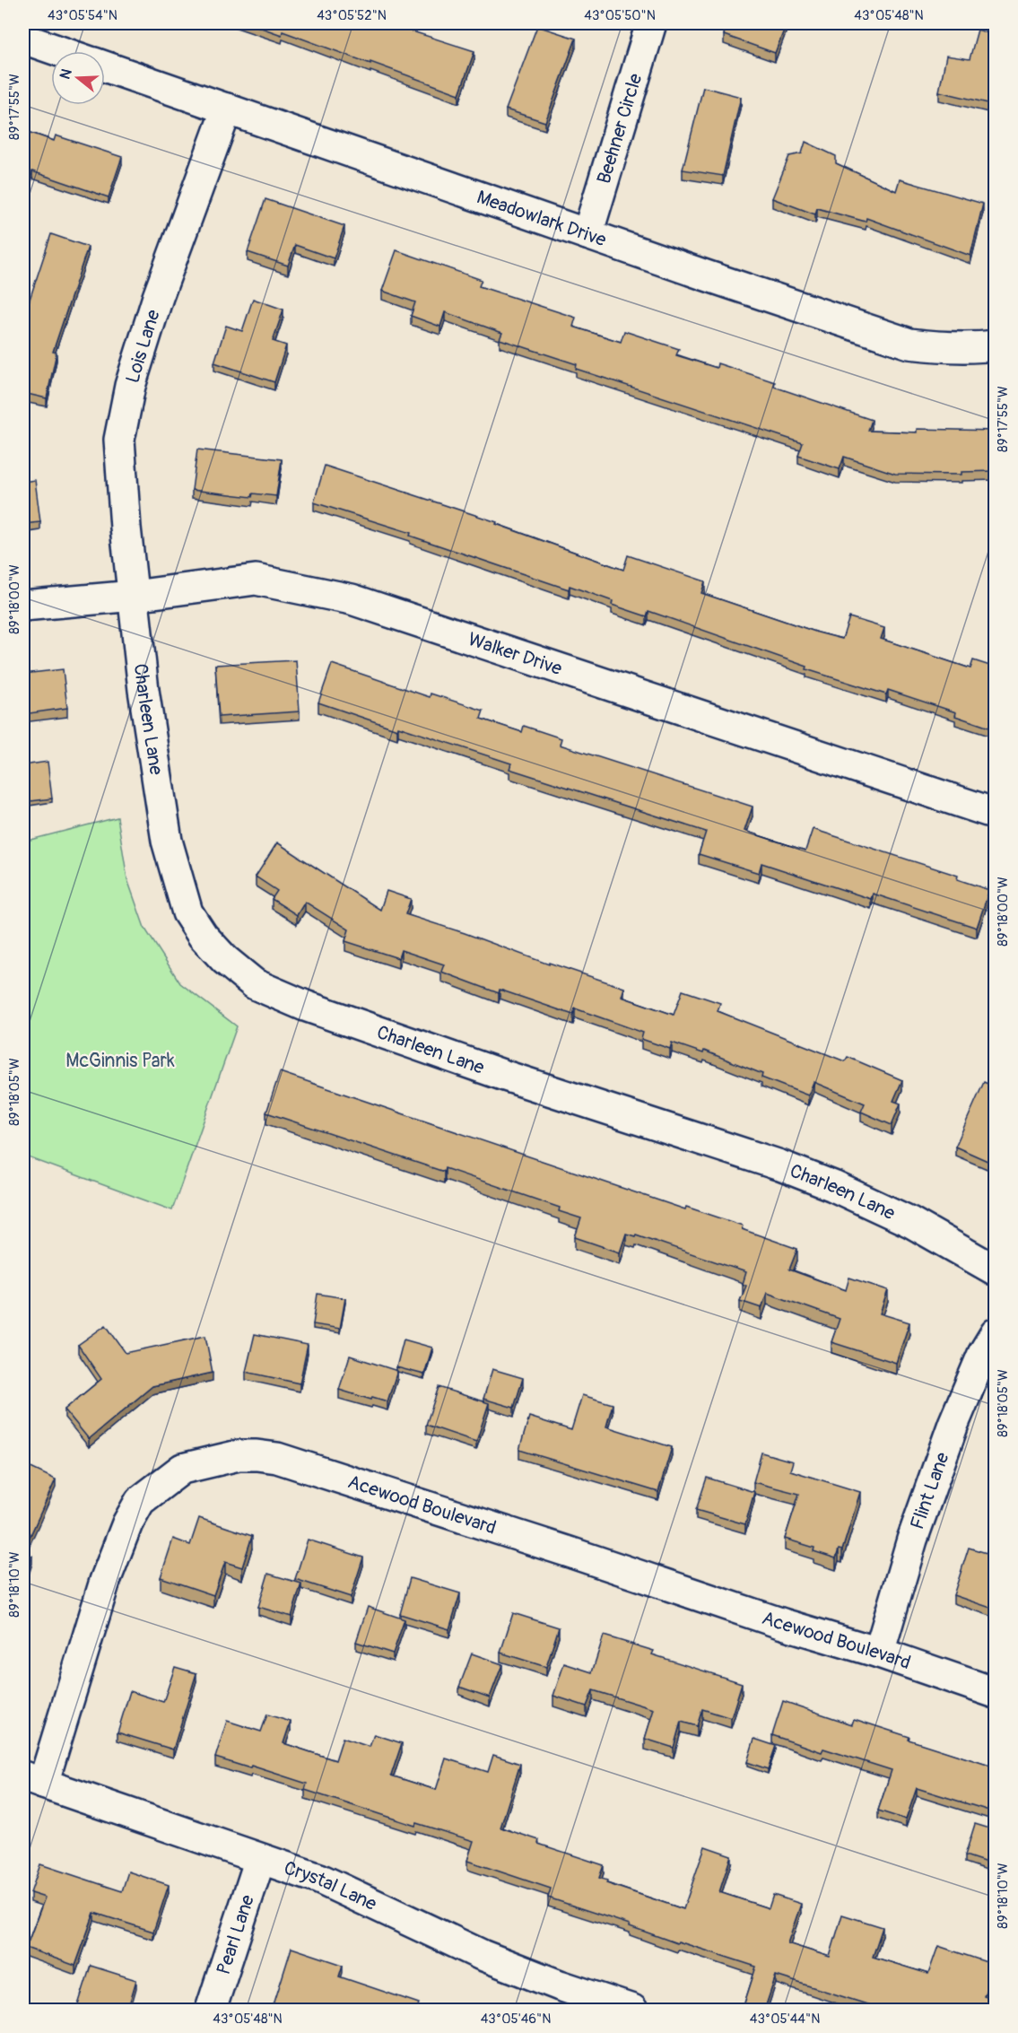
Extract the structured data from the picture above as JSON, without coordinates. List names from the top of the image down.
{
  "streets": {
    "street": [
      "Beehner Circle",
      "Meadowlark Drive",
      "Lois Lane",
      "Walker Drive",
      "Charleen Lane",
      "Flint Lane",
      "Acewood Boulevard",
      "Crystal Lane",
      "Pearl Lane"
    ]
  },
  "crossings": [
    ["Beehner Circle", "Meadowlark Drive"],
    ["Meadowlark Drive", "Lois Lane"],
    ["Lois Lane", "Walker Drive"],
    ["Lois Lane", "Charleen Lane"],
    ["Walker Drive", "Charleen Lane"],
    ["Flint Lane", "Acewood Boulevard"],
    ["Acewood Boulevard", "Crystal Lane"],
    ["Crystal Lane", "Pearl Lane"]
  ],
  "parks": ["McGinnis Park"],
  "north": "left",
  "coordinates": [
    "43°05'54\"N",
    "43°05'52\"N",
    "43°05'50\"N",
    "43°05'48\"N",
    "89°17'55\"W",
    "89°18'00\"W",
    "89°18'05\"W",
    "89°18'10\"W",
    "43°05'46\"N",
    "43°05'44\"N"
  ]
}
